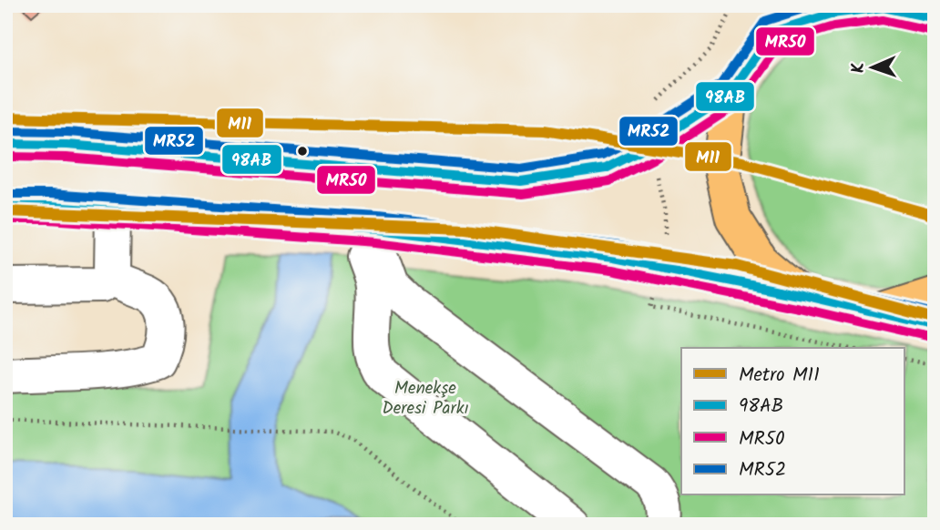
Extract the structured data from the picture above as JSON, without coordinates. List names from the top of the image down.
{
  "parks": ["Menekşe Deresi Parkı"],
  "lines": [
    "transit line MR52",
    "transit line 98AB",
    "transit line MR50",
    "metro line M11"
  ],
  "legend": [
    "Metro M11",
    "98AB",
    "MR50",
    "MR52"
  ],
  "north": "left"
}
